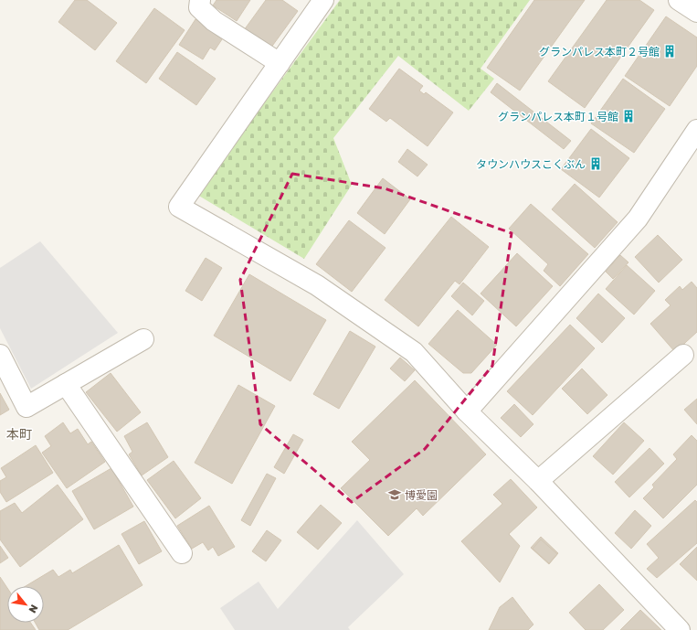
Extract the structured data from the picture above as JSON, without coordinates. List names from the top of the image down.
{
  "districts": ["本町"],
  "places": {
    "building": ["グランパレス本町２号館", "グランパレス本町１号館", "タウンハウスこくぶん"],
    "school or university": ["博愛園"]
  },
  "north": "bottom right"
}
